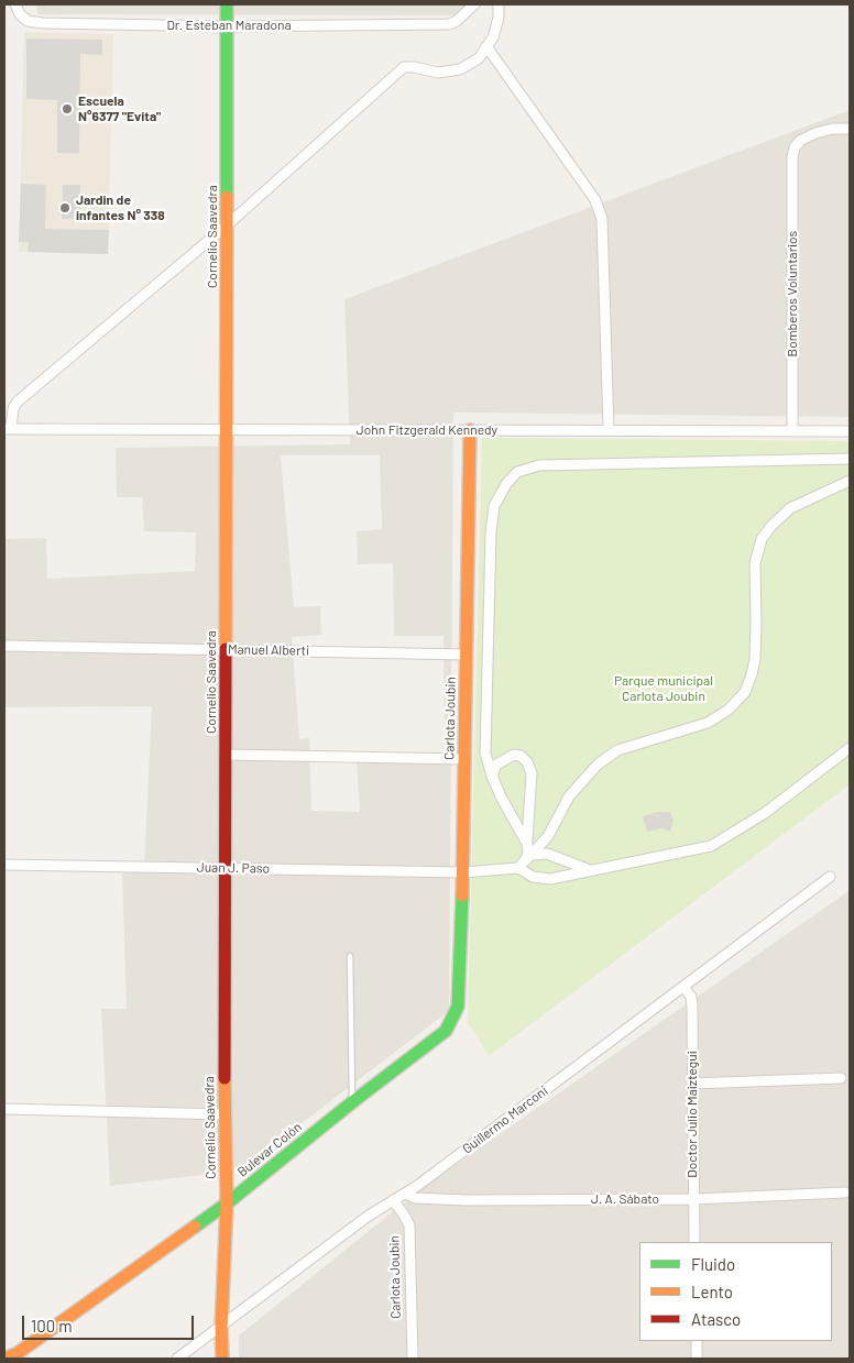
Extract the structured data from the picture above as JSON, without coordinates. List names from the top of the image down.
{
  "streets": {
    "street": [
      "Dr. Esteban Maradona",
      "Cornelio Saavedra",
      "Bomberos Voluntarios",
      "John Fitzgerald Kennedy",
      "Manuel Alberti",
      "Carlota Joubin",
      "Juan J. Paso",
      "Doctor Julio Maiztegui",
      "Guillermo Marconi",
      "Bulevar Colón",
      "J. A. Sábato"
    ]
  },
  "crossings": [
    ["Dr. Esteban Maradona", "Cornelio Saavedra"],
    ["Cornelio Saavedra", "John Fitzgerald Kennedy"],
    ["Cornelio Saavedra", "Manuel Alberti"],
    ["Cornelio Saavedra", "Juan J. Paso"],
    ["Cornelio Saavedra", "Guillermo Marconi"],
    ["Cornelio Saavedra", "Bulevar Colón"],
    ["Bomberos Voluntarios", "John Fitzgerald Kennedy"],
    ["John Fitzgerald Kennedy", "Carlota Joubin"],
    ["Manuel Alberti", "Carlota Joubin"],
    ["Carlota Joubin", "Juan J. Paso"],
    ["Carlota Joubin", "Guillermo Marconi"],
    ["Carlota Joubin", "Bulevar Colón"],
    ["Doctor Julio Maiztegui", "Guillermo Marconi"],
    ["Doctor Julio Maiztegui", "J. A. Sábato"],
    ["Guillermo Marconi", "J. A. Sábato"]
  ],
  "parks": ["Parque municipal Carlota Joubin"],
  "places": ["Escuela N°6377 \"Evita\"", "Jardin de infantes N° 338"],
  "legend": ["Fluido", "Lento", "Atasco"],
  "scale_bar": "100 m"
}
